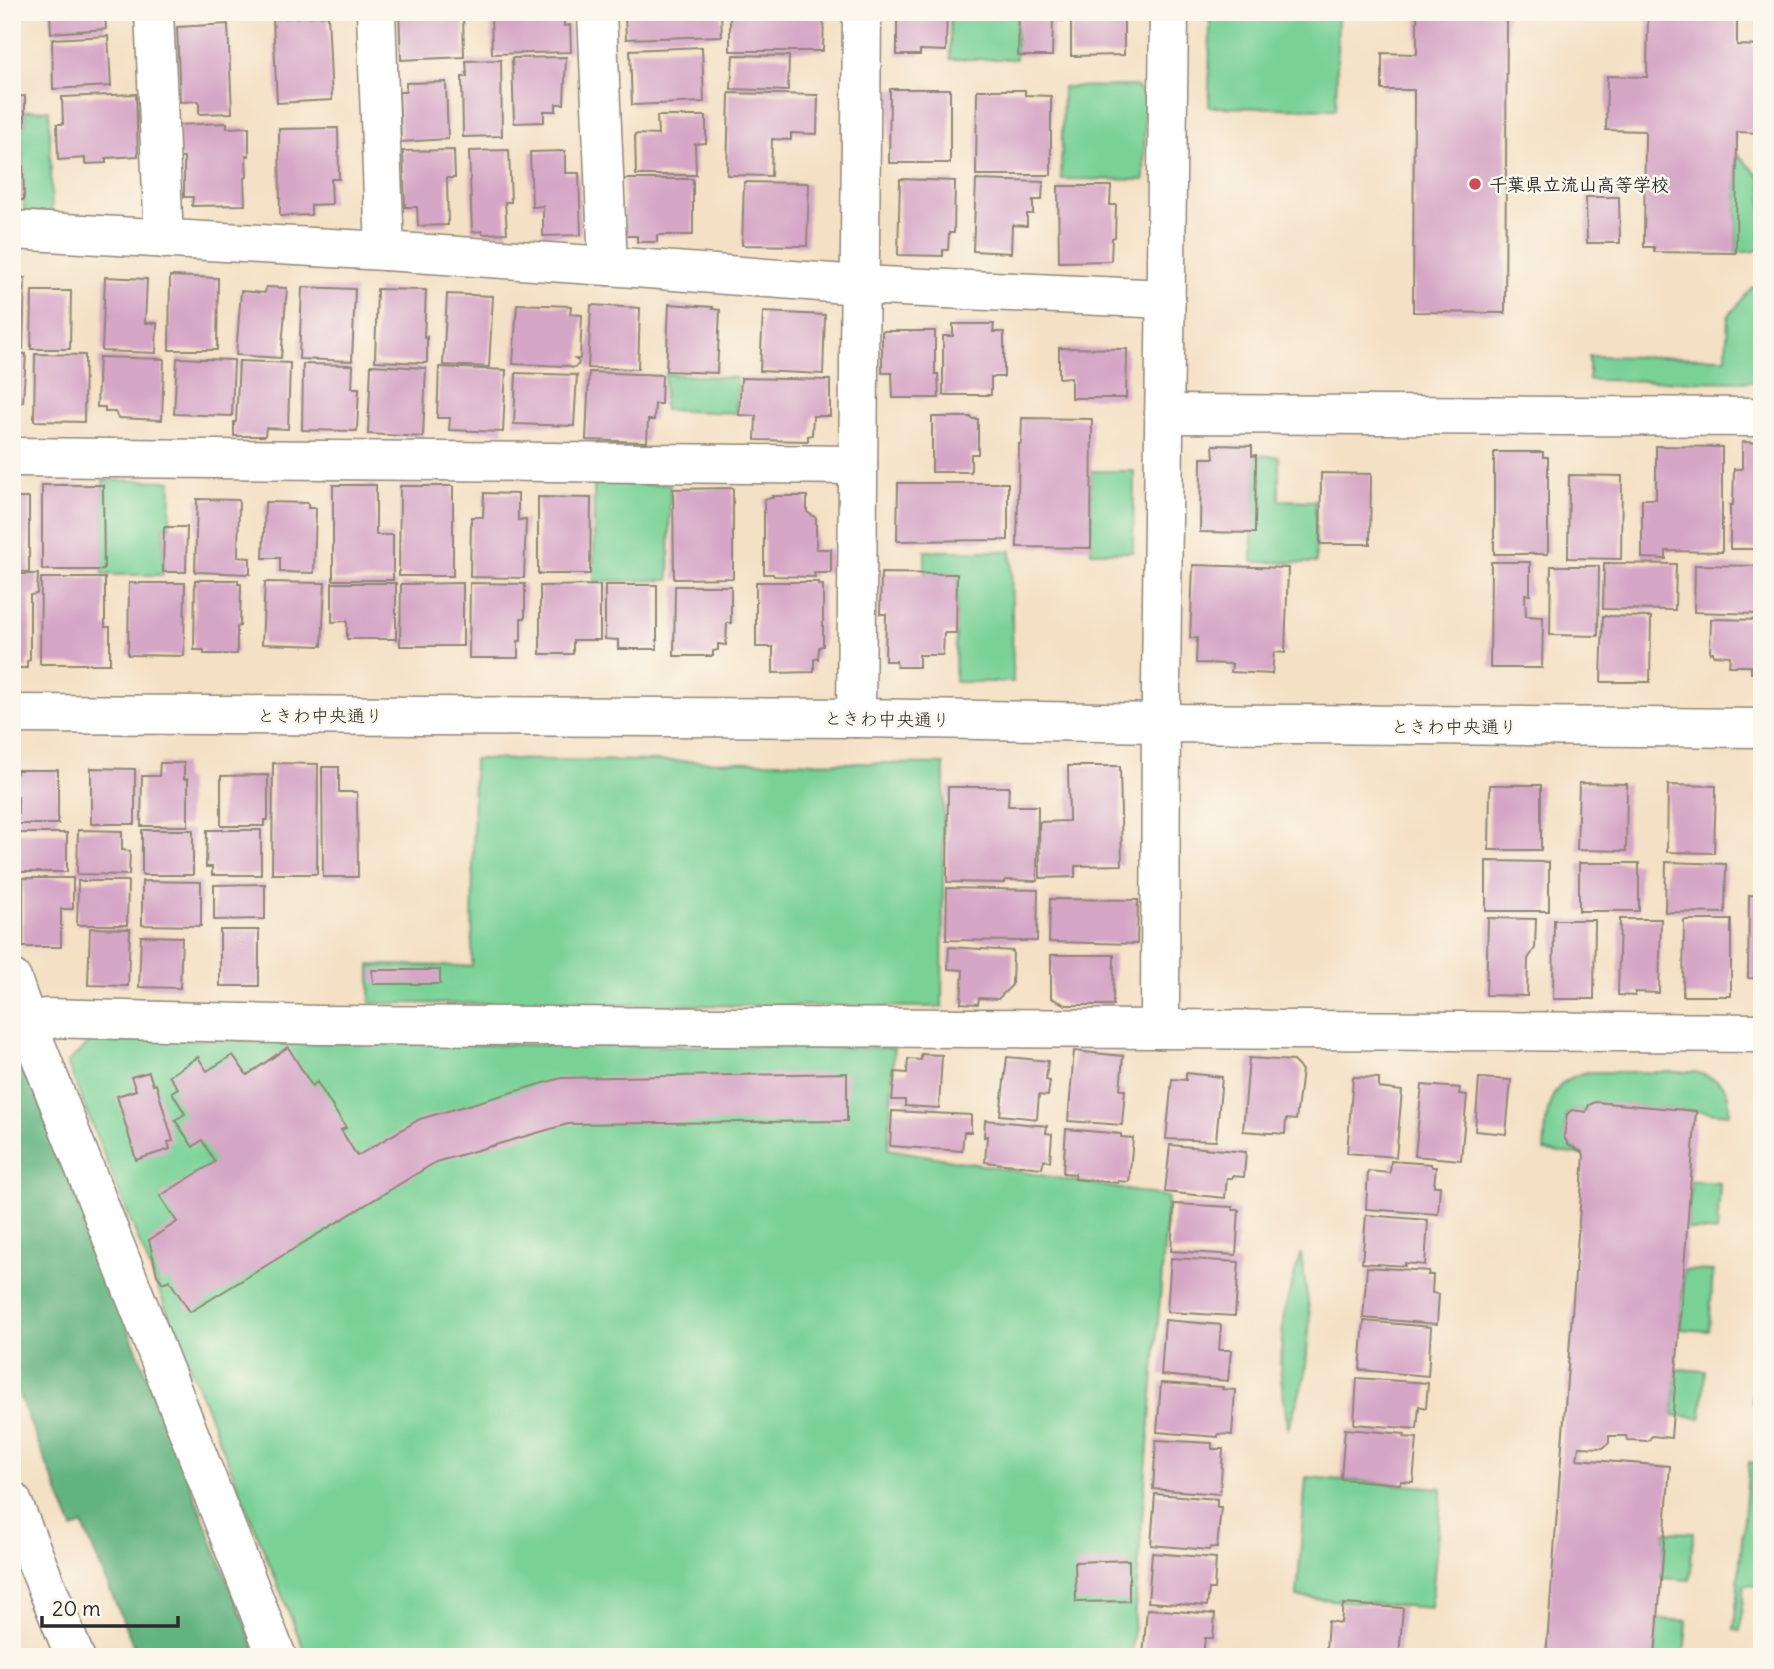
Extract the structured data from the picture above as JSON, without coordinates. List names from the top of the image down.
{
  "streets": {
    "main road": ["ときわ中央通り"]
  },
  "places": ["千葉県立流山高等学校"],
  "scale_bar": "20 m"
}
